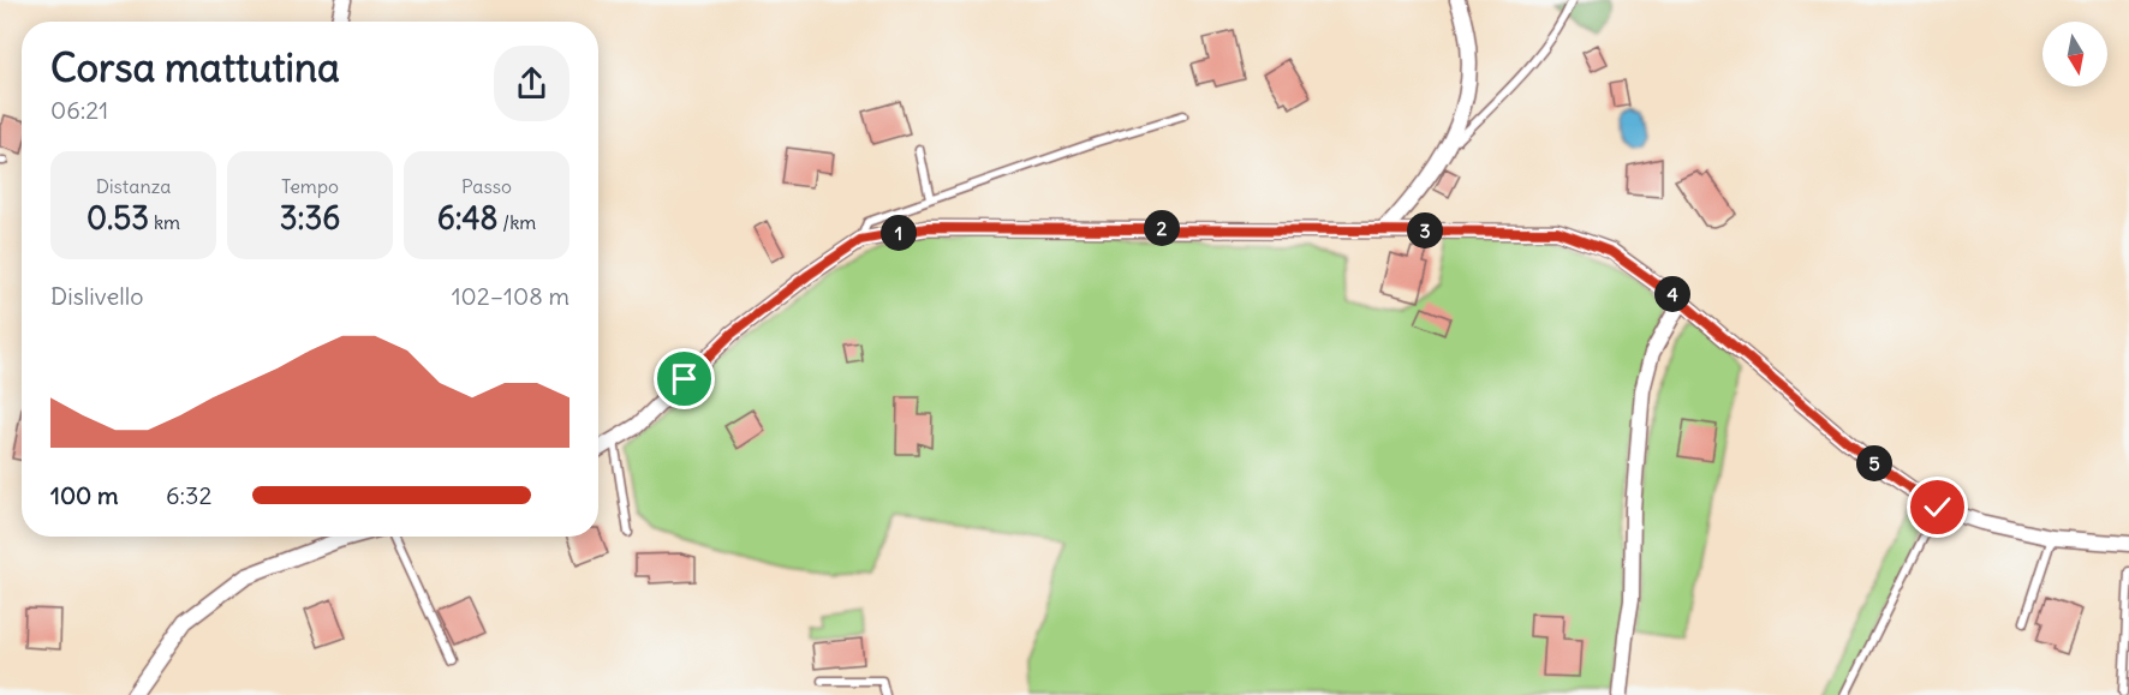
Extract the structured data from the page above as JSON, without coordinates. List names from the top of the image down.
{
  "north": "bottom",
  "page": {
    "heading": ["Corsa mattutina", "06:21"],
    "stats": [
      ["Distanza", "0.53 km"],
      ["Tempo", "3:36"],
      ["Passo", "6:48 /km"]
    ],
    "pins": [
      "2",
      "3",
      "1",
      "4",
      "5"
    ],
    "chart": ["Dislivello", "102–108 m"],
    "list": [
      {
        "name": "100 m",
        "note": "6:32"
      }
    ]
  }
}
